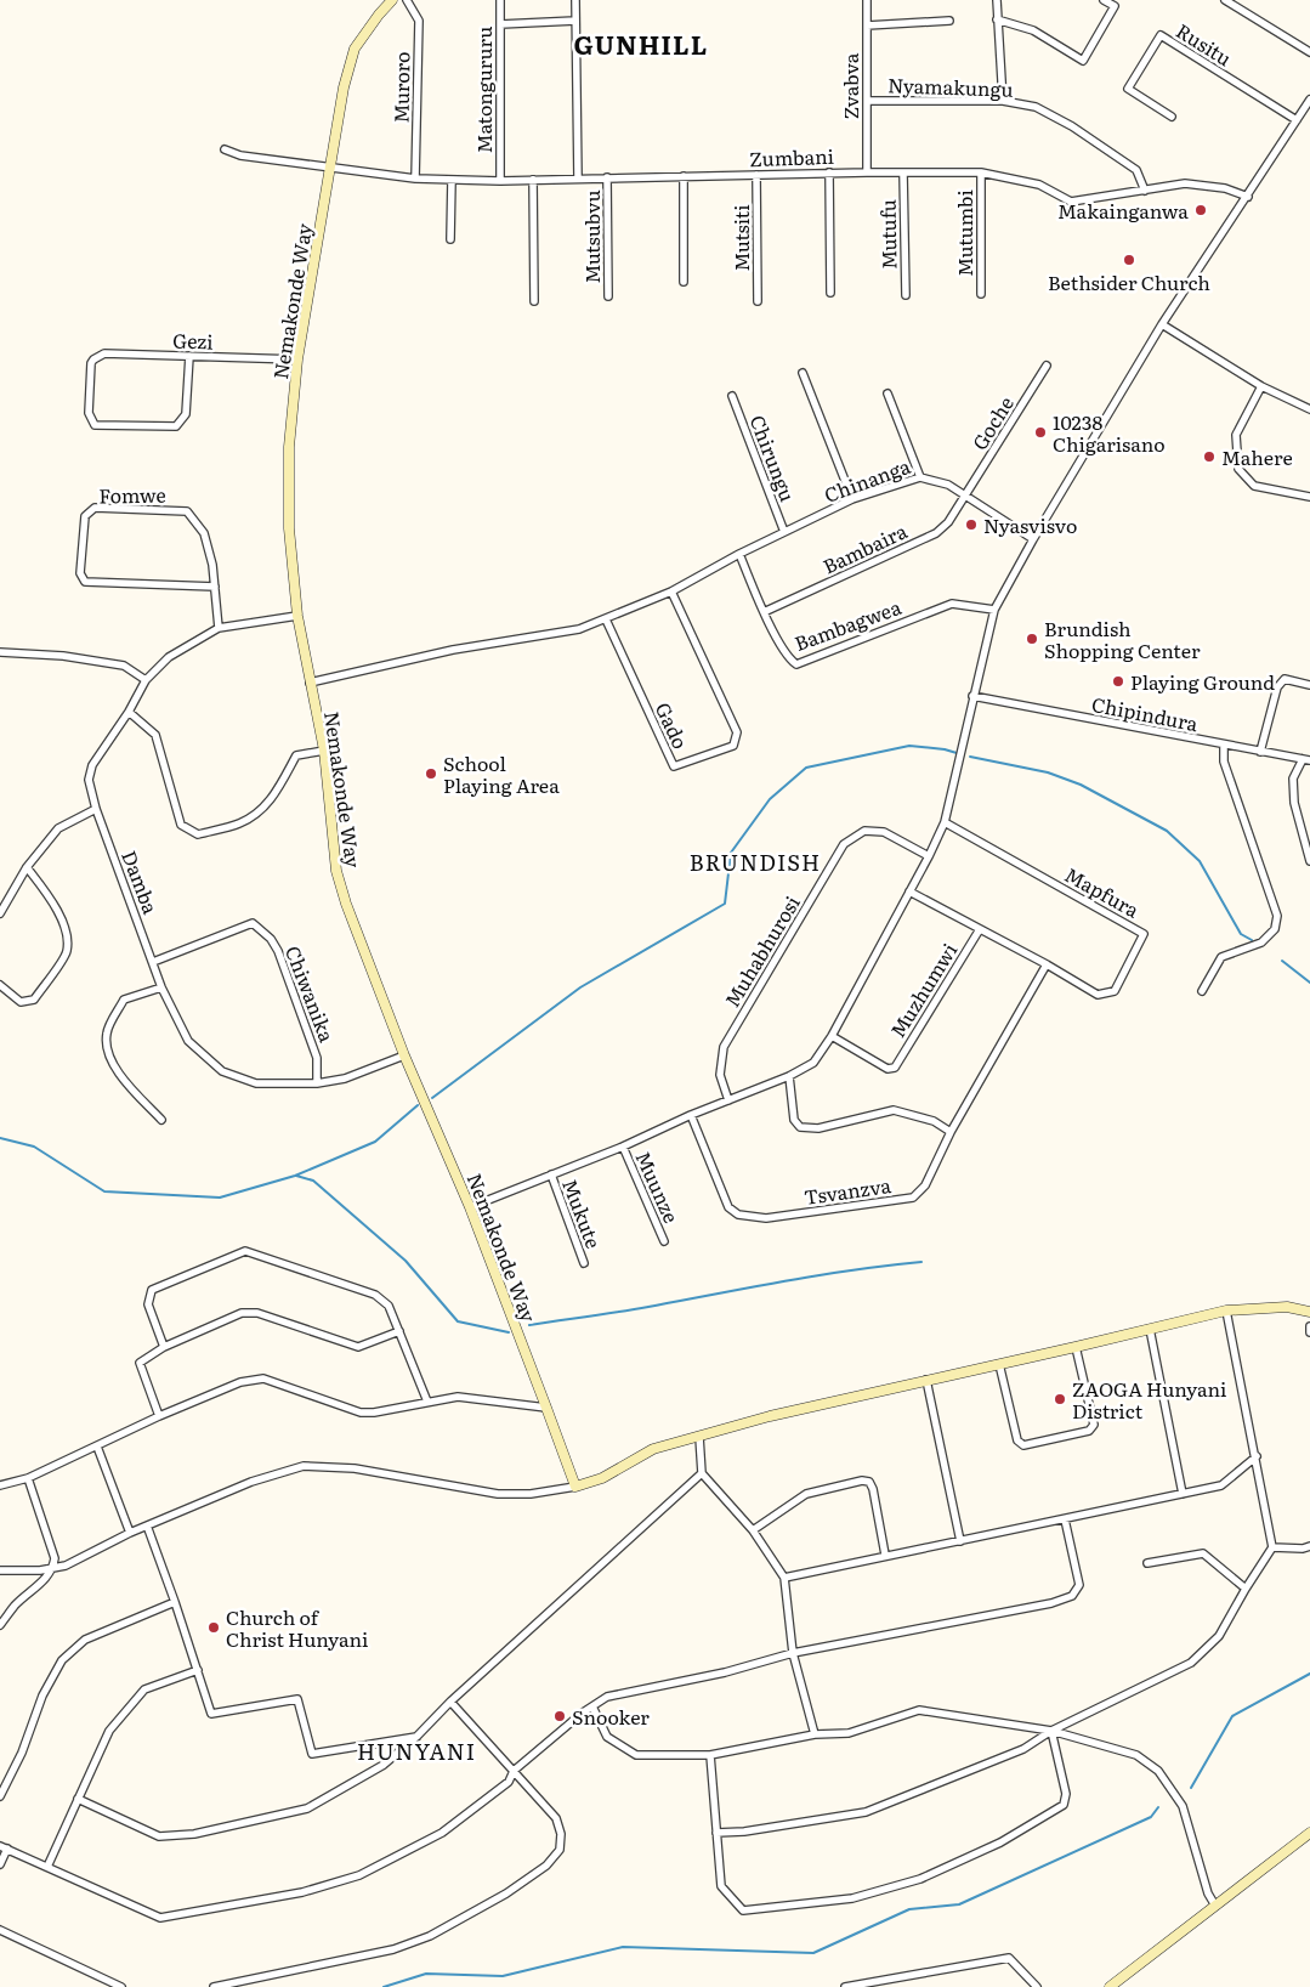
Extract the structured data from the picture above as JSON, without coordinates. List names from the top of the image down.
{
  "streets": {
    "street": [
      "Rusitu",
      "Zvabva",
      "Nyamakungu",
      "Muroro",
      "Matongururu",
      "Zumbani",
      "Mutumbi",
      "Mutufu",
      "Mutsubvu",
      "Mutsiti",
      "Nemakonde Way",
      "Gezi",
      "Goche",
      "Chirungu",
      "Chinanga",
      "Fomwe",
      "Bambaira",
      "Bambagwea",
      "Chipindura",
      "Gado",
      "Damba",
      "Mapfura",
      "Muhabhurosi",
      "Muzhumwi",
      "Chiwanika",
      "Muunze",
      "Tsvanzva",
      "Mukute"
    ]
  },
  "crossings": [
    ["Zvabva", "Nyamakungu"],
    ["Zvabva", "Zumbani"],
    ["Nyamakungu", "Zumbani"],
    ["Muroro", "Zumbani"],
    ["Matongururu", "Zumbani"],
    ["Zumbani", "Mutumbi"],
    ["Zumbani", "Mutufu"],
    ["Zumbani", "Mutsubvu"],
    ["Zumbani", "Mutsiti"],
    ["Zumbani", "Nemakonde Way"],
    ["Nemakonde Way", "Gezi"],
    ["Nemakonde Way", "Chinanga"],
    ["Nemakonde Way", "Damba"],
    ["Goche", "Chinanga"],
    ["Goche", "Bambaira"],
    ["Chirungu", "Chinanga"],
    ["Chinanga", "Bambaira"],
    ["Chinanga", "Bambagwea"],
    ["Chinanga", "Gado"],
    ["Fomwe", "Damba"],
    ["Bambaira", "Bambagwea"],
    ["Damba", "Chiwanika"],
    ["Mapfura", "Muzhumwi"],
    ["Mapfura", "Tsvanzva"]
  ],
  "districts": ["GUNHILL", "BRUNDISH", "HUNYANI"],
  "places": [
    "Makainganwa",
    "Bethsider Church",
    "10238 Chigarisano",
    "Mahere",
    "Nyasvisvo",
    "Brundish Shopping Center",
    "Playing Ground",
    "School Playing Area",
    "ZAOGA Hunyani District",
    "Church of Christ Hunyani",
    "Snooker"
  ]
}
